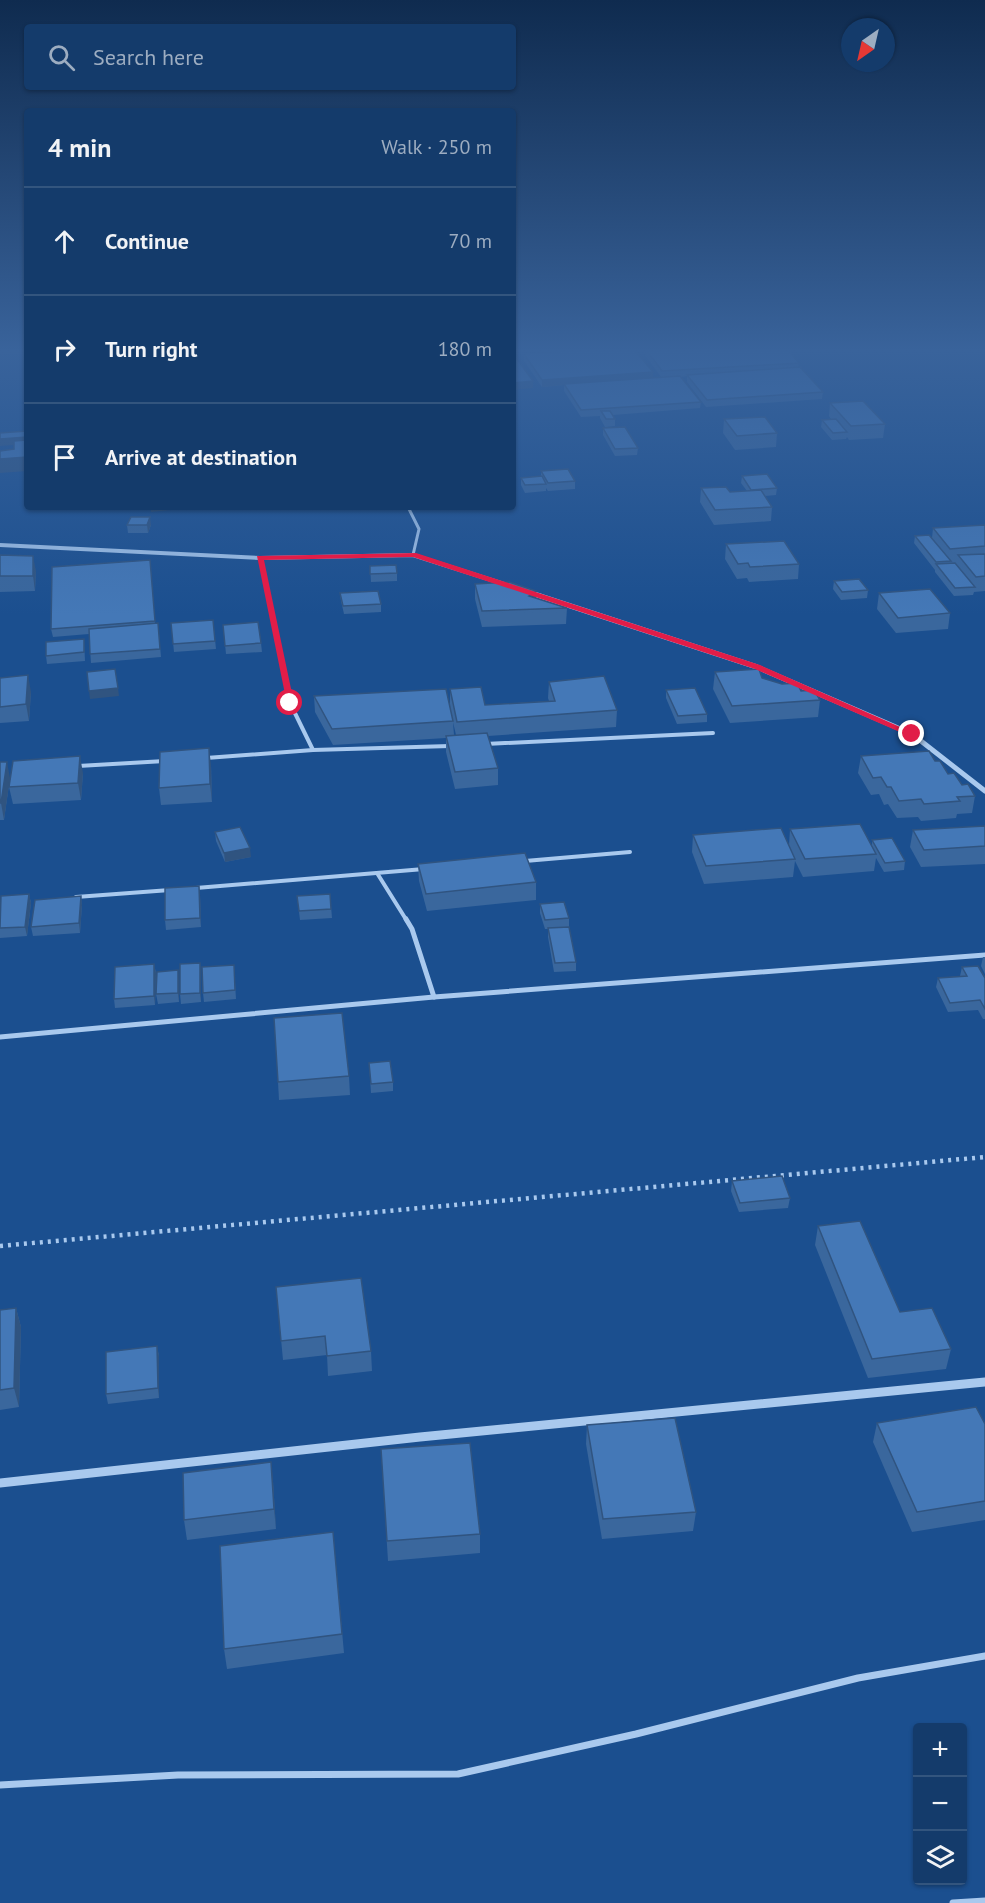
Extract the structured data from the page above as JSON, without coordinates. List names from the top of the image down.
{
  "north": "bottom left",
  "page": {
    "search": "Search here",
    "heading": ["4 min", "Walk · 250 m"],
    "list": [
      ["Continue", "70 m"],
      ["Turn right", "180 m"],
      "Arrive at destination"
    ],
    "map_buttons": ["+", "−"]
  }
}
